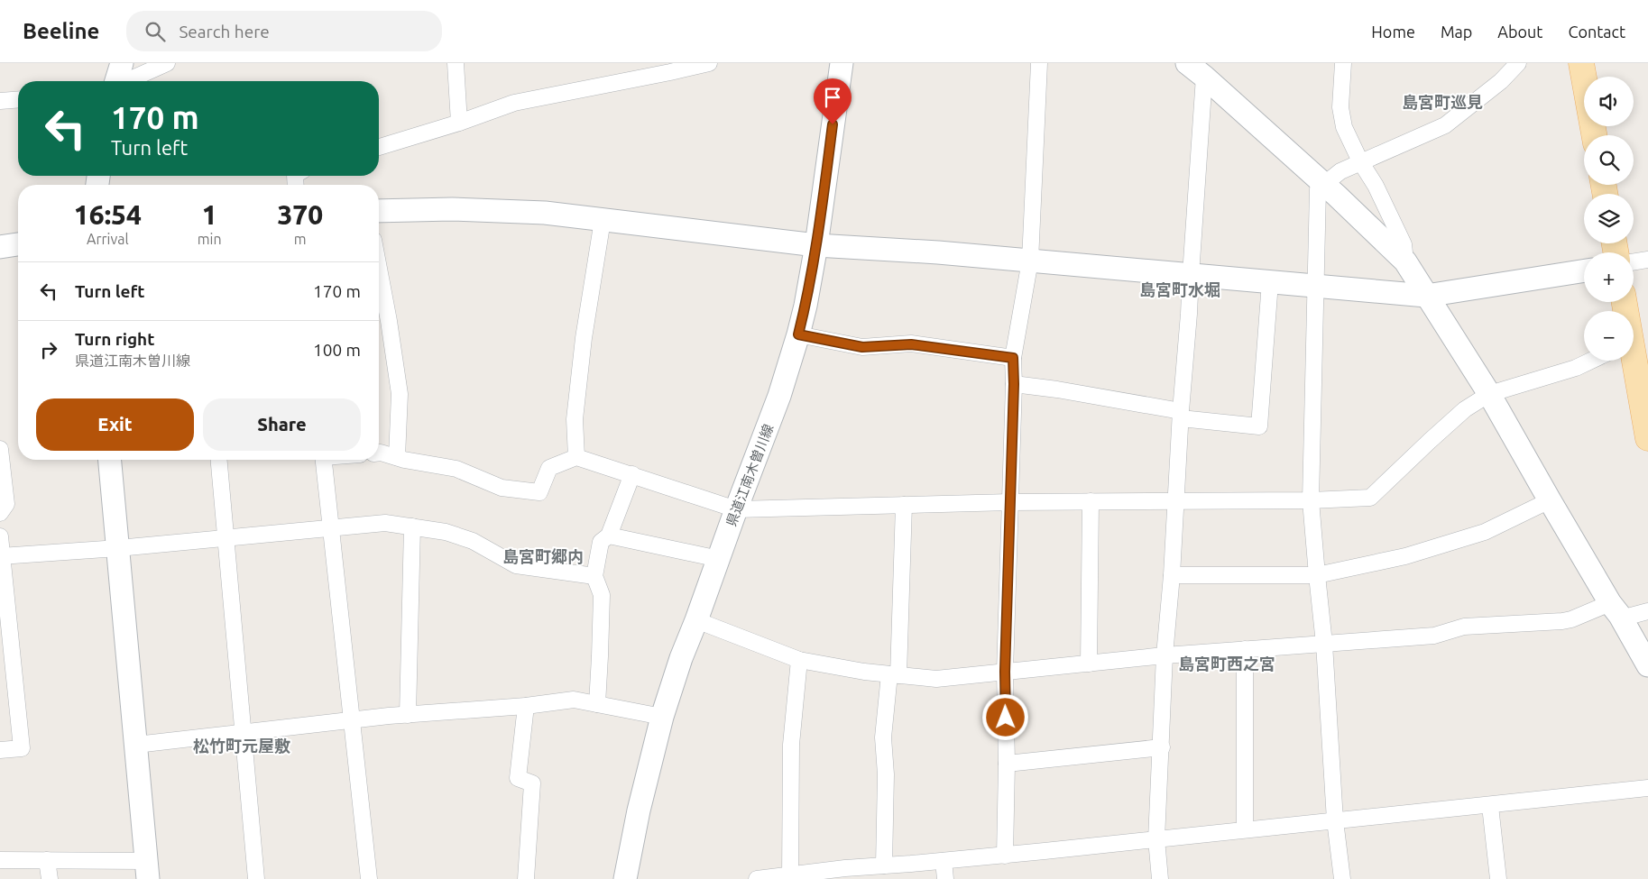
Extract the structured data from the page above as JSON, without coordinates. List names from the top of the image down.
{
  "streets": {
    "street": ["県道江南木曽川線"]
  },
  "districts": [
    "島宮町巡見",
    "島宮町水堀",
    "島宮町郷内",
    "島宮町西之宮",
    "松竹町元屋敷"
  ],
  "page": {
    "header": "Beeline",
    "search": "Search here",
    "nav": [
      "Home",
      "Map",
      "About",
      "Contact"
    ],
    "map_buttons": ["+", "−"],
    "turn": ["170 m", "Turn left"],
    "eta": [
      "16:54",
      "Arrival",
      "1",
      "min",
      "370",
      "m"
    ],
    "list": [
      {
        "name": "Turn left",
        "value": "170 m"
      },
      {
        "name": "Turn right",
        "note": "県道江南木曽川線",
        "value": "100 m"
      }
    ],
    "buttons": ["Exit", "Share"]
  }
}
